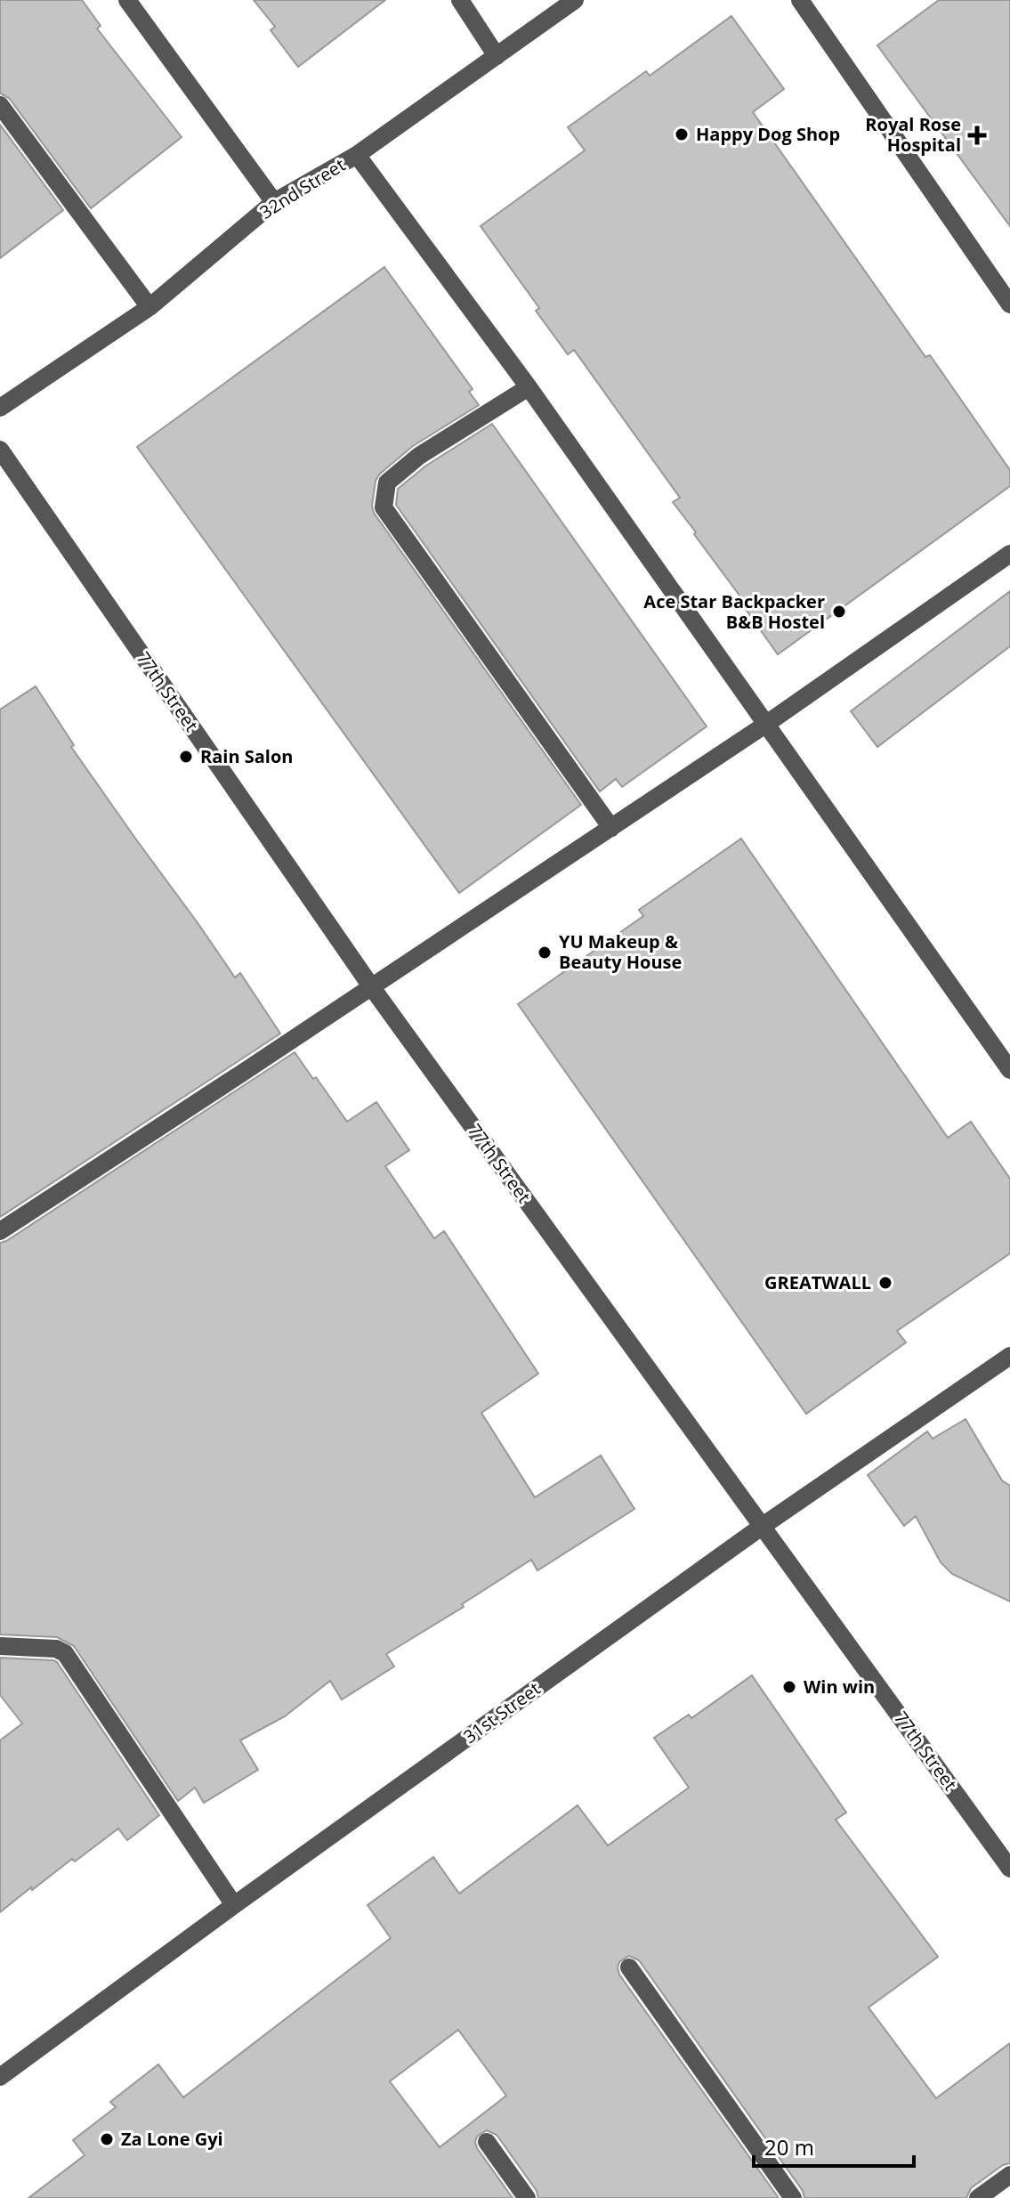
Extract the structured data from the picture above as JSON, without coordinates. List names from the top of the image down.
{
  "streets": {
    "street": ["32nd Street", "77th Street", "31st Street"]
  },
  "crossings": [
    ["77th Street", "31st Street"]
  ],
  "places": {
    "other": [
      "Happy Dog Shop",
      "Ace Star Backpacker B&B Hostel",
      "Rain Salon",
      "YU Makeup & Beauty House",
      "GREATWALL",
      "Win win",
      "Za Lone Gyi"
    ],
    "health": ["Royal Rose Hospital"]
  },
  "scale_bar": "20 m"
}
